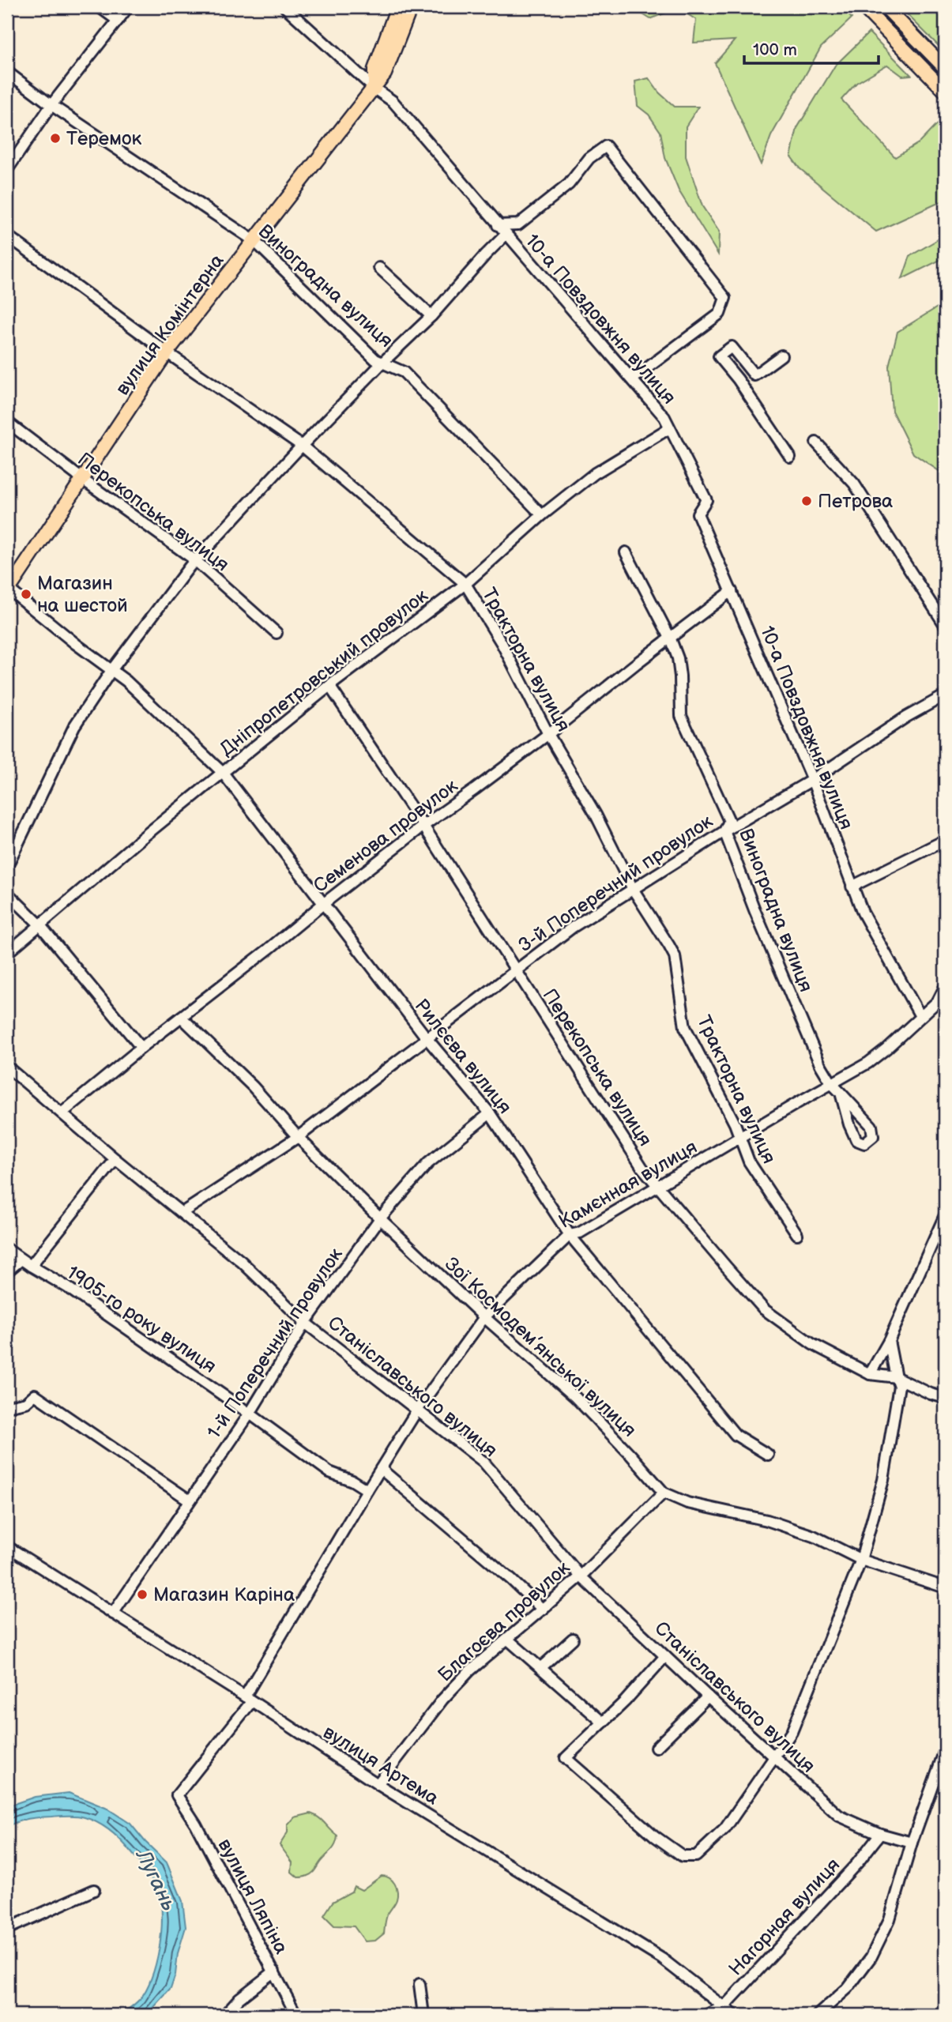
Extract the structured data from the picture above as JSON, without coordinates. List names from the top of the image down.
{
  "streets": {
    "main road": ["вулиця Комінтерна"],
    "street": [
      "Виноградна вулиця",
      "10-а Повздовжня вулиця",
      "Перекопська вулиця",
      "Тракторна вулиця",
      "Дніпропетровський провулок",
      "Семенова провулок",
      "3-й Поперечний провулок",
      "Рилєєва вулиця",
      "Камєнная вулиця",
      "1905-го року вулиця",
      "1-й Поперечний провулок",
      "Зої Космодем’янської вулиця",
      "Станіславського вулиця",
      "Благоєва провулок",
      "вулиця Артема",
      "вулиця Ляпіна",
      "Нагорная вулиця"
    ]
  },
  "crossings": [
    ["Виноградна вулиця", "вулиця Комінтерна"],
    ["Виноградна вулиця", "Дніпропетровський провулок"],
    ["Виноградна вулиця", "Семенова провулок"],
    ["Виноградна вулиця", "3-й Поперечний провулок"],
    ["Виноградна вулиця", "Камєнная вулиця"],
    ["10-а Повздовжня вулиця", "вулиця Комінтерна"],
    ["10-а Повздовжня вулиця", "Дніпропетровський провулок"],
    ["10-а Повздовжня вулиця", "Семенова провулок"],
    ["10-а Повздовжня вулиця", "3-й Поперечний провулок"],
    ["10-а Повздовжня вулиця", "Камєнная вулиця"],
    ["вулиця Комінтерна", "Перекопська вулиця"],
    ["вулиця Комінтерна", "Тракторна вулиця"],
    ["вулиця Комінтерна", "Рилєєва вулиця"],
    ["Перекопська вулиця", "Дніпропетровський провулок"],
    ["Перекопська вулиця", "Семенова провулок"],
    ["Перекопська вулиця", "3-й Поперечний провулок"],
    ["Перекопська вулиця", "Камєнная вулиця"],
    ["Тракторна вулиця", "Дніпропетровський провулок"],
    ["Тракторна вулиця", "Семенова провулок"],
    ["Тракторна вулиця", "3-й Поперечний провулок"],
    ["Тракторна вулиця", "Камєнная вулиця"],
    ["Дніпропетровський провулок", "Рилєєва вулиця"],
    ["Семенова провулок", "Рилєєва вулиця"],
    ["Семенова провулок", "Зої Космодем’янської вулиця"],
    ["Семенова провулок", "Станіславського вулиця"],
    ["3-й Поперечний провулок", "Рилєєва вулиця"],
    ["3-й Поперечний провулок", "Зої Космодем’янської вулиця"],
    ["3-й Поперечний провулок", "Станіславського вулиця"],
    ["Рилєєва вулиця", "Камєнная вулиця"],
    ["Рилєєва вулиця", "1-й Поперечний провулок"],
    ["Камєнная вулиця", "1905-го року вулиця"],
    ["Камєнная вулиця", "Зої Космодем’янської вулиця"],
    ["Камєнная вулиця", "Станіславського вулиця"],
    ["Камєнная вулиця", "вулиця Артема"],
    ["Камєнная вулиця", "вулиця Ляпіна"],
    ["1905-го року вулиця", "1-й Поперечний провулок"],
    ["1-й Поперечний провулок", "Зої Космодем’янської вулиця"],
    ["1-й Поперечний провулок", "Станіславського вулиця"],
    ["1-й Поперечний провулок", "вулиця Артема"],
    ["Зої Космодем’янської вулиця", "Благоєва провулок"],
    ["Станіславського вулиця", "Благоєва провулок"],
    ["Станіславського вулиця", "Нагорная вулиця"],
    ["Благоєва провулок", "вулиця Артема"],
    ["вулиця Артема", "Нагорная вулиця"]
  ],
  "water": ["Лугань"],
  "places": [
    "Теремок",
    "Петрова",
    "Магазин на шестой",
    "Магазин Каріна"
  ],
  "scale_bar": "100 m"
}
